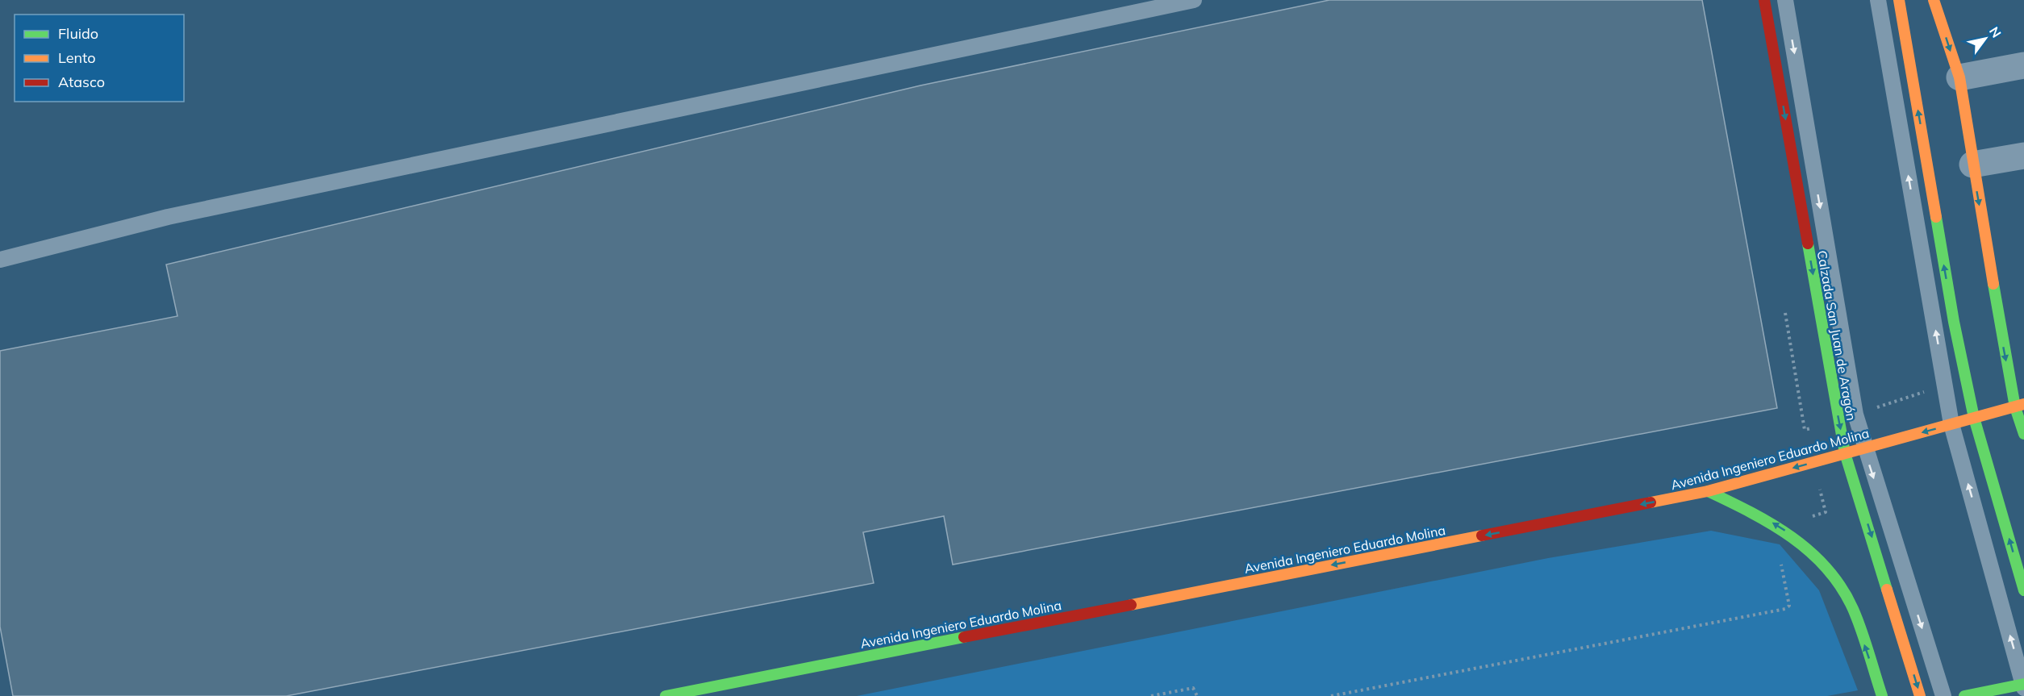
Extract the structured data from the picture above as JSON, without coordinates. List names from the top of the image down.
{
  "streets": {
    "main road": ["Calzada San Juan de Aragón", "Avenida Ingeniero Eduardo Molina"]
  },
  "crossings": [
    ["Calzada San Juan de Aragón", "Avenida Ingeniero Eduardo Molina"]
  ],
  "one_way": ["Calzada San Juan de Aragón", "Avenida Ingeniero Eduardo Molina"],
  "legend": ["Fluido", "Lento", "Atasco"],
  "north": "top right"
}
